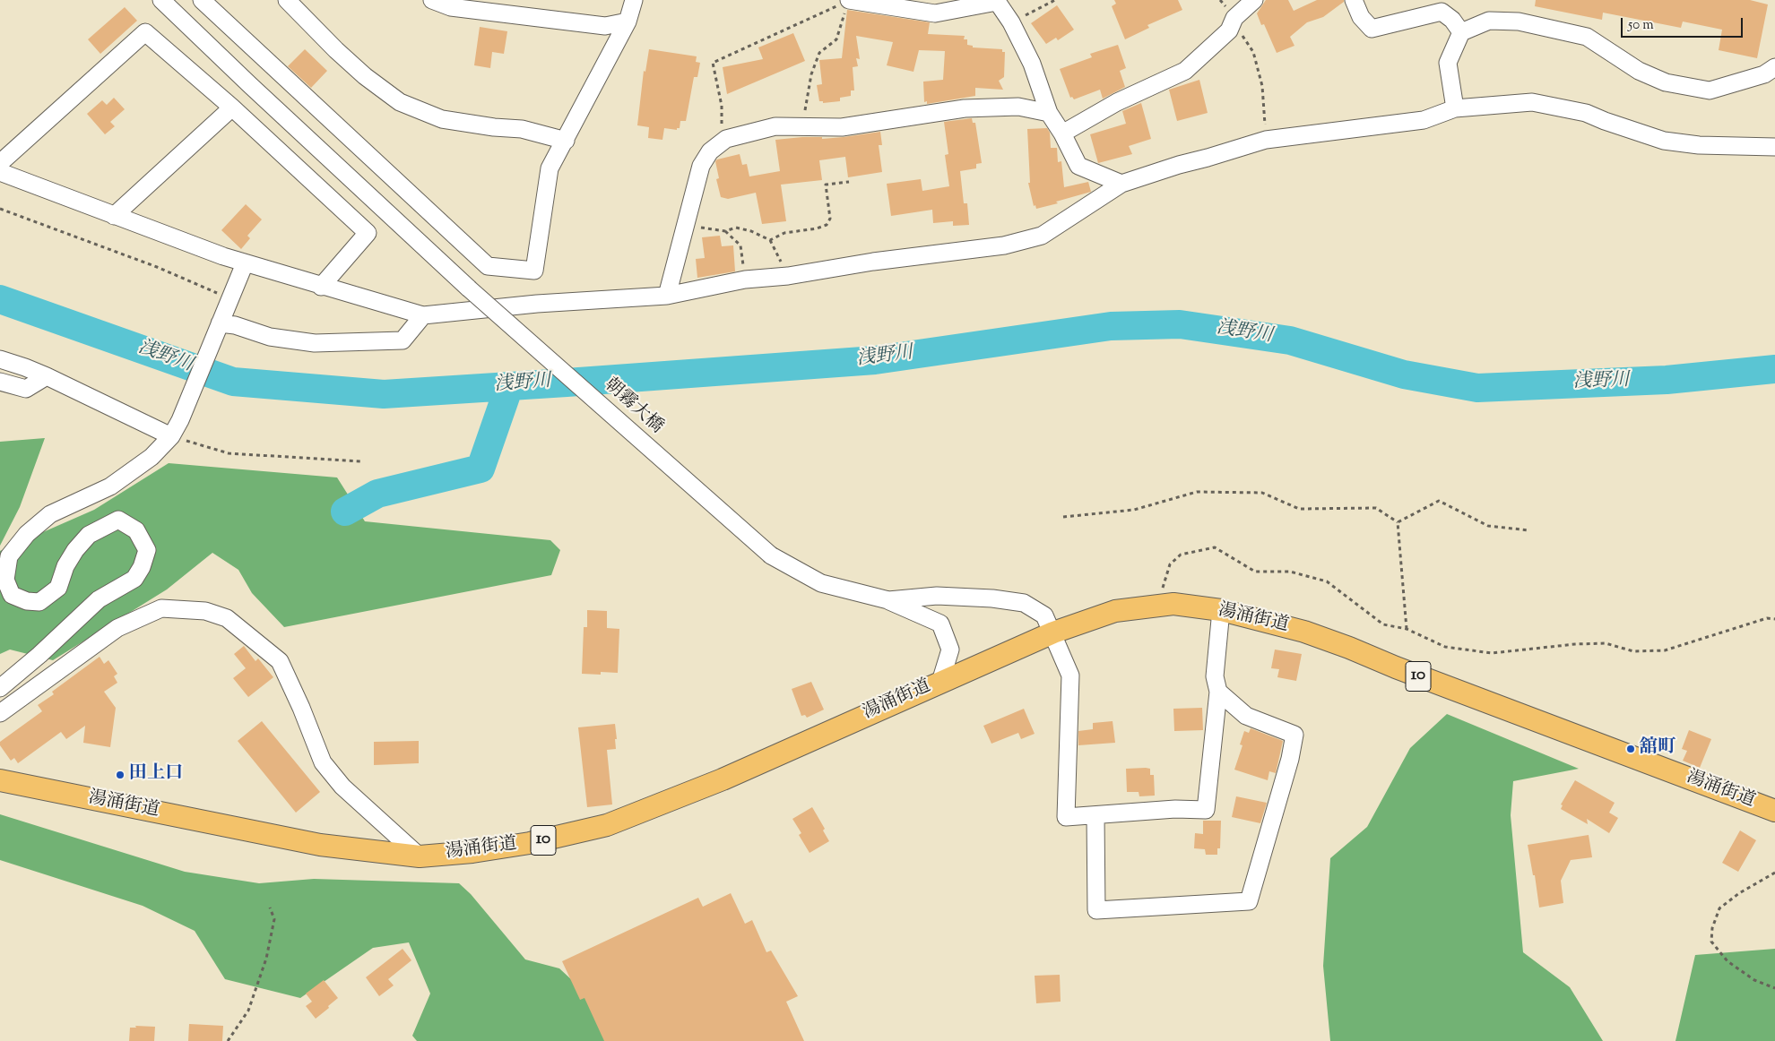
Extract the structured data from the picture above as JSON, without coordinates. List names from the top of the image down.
{
  "streets": {
    "main road": ["湯涌街道", "10"],
    "street": ["朝霧大橋"]
  },
  "water": ["浅野川"],
  "places": ["舘町", "田上口"],
  "scale_bar": "50 m"
}
